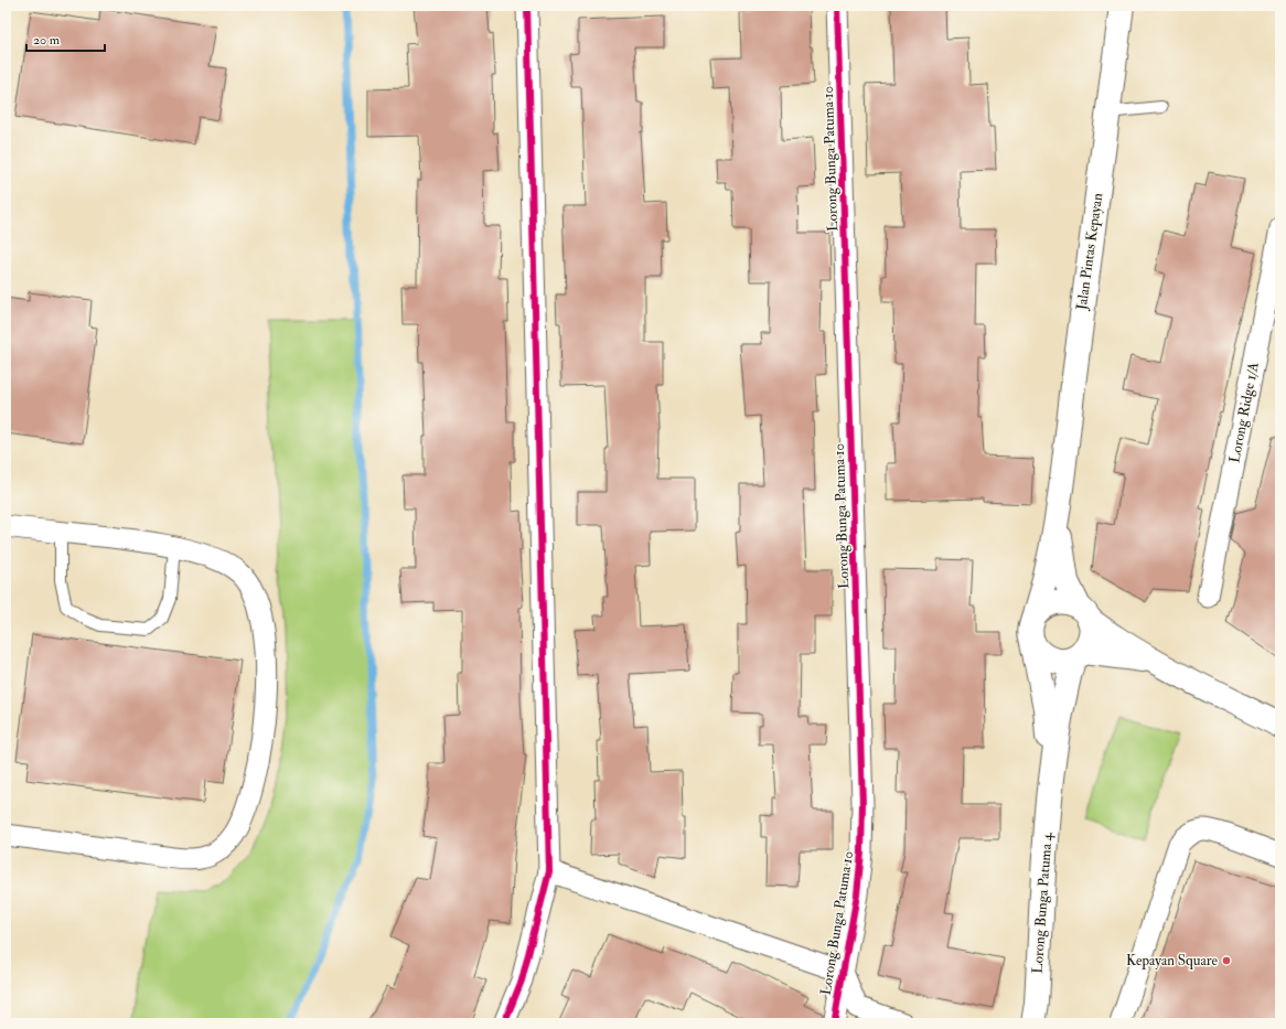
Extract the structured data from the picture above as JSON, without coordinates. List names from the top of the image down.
{
  "streets": {
    "street": [
      "Lorong Bunga Patuma 10",
      "Jalan Pintas Kepayan",
      "Lorong Ridge 1/A",
      "Lorong Bunga Patuma 4"
    ]
  },
  "places": ["Kepayan Square"],
  "scale_bar": "20 m"
}
